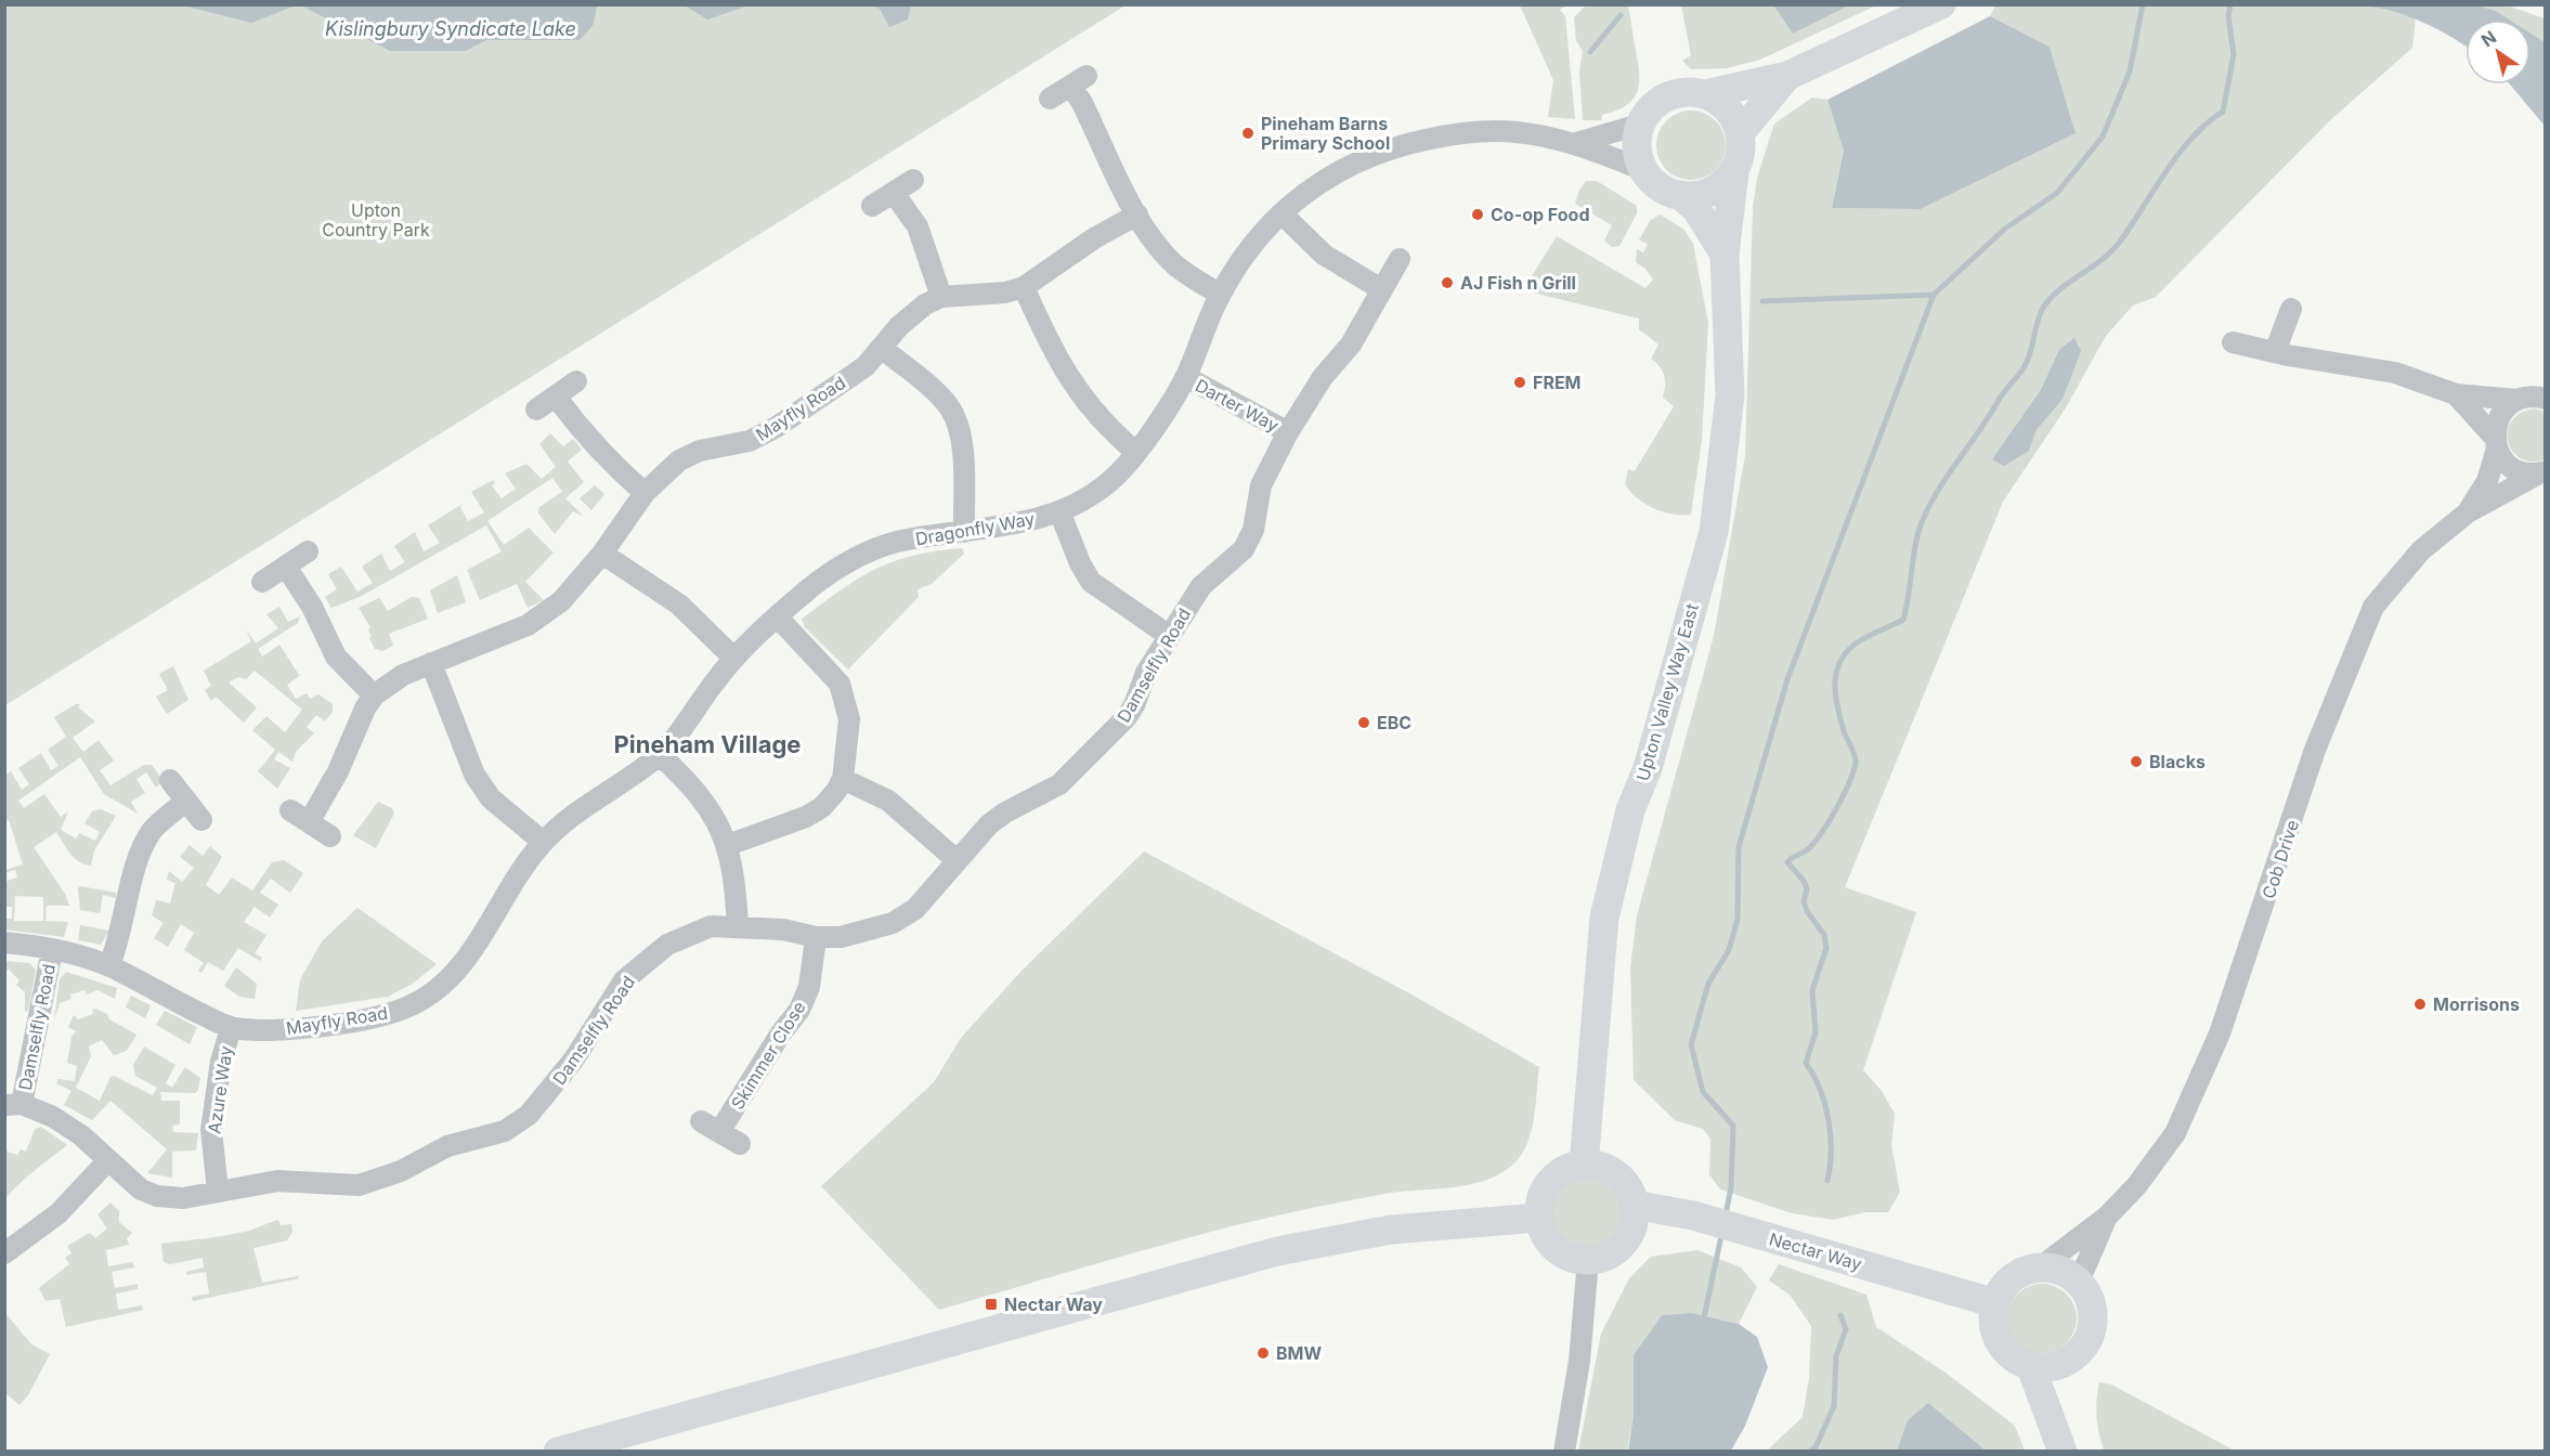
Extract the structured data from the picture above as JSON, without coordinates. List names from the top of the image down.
{
  "streets": {
    "street": [
      "Darter Way",
      "Mayfly Road",
      "Dragonfly Way",
      "Damselfly Road",
      "Upton Valley Way East",
      "Cob Drive",
      "Skimmer Close",
      "Azure Way",
      "Nectar Way"
    ]
  },
  "crossings": [
    ["Darter Way", "Dragonfly Way"],
    ["Darter Way", "Damselfly Road"],
    ["Mayfly Road", "Dragonfly Way"],
    ["Mayfly Road", "Damselfly Road"],
    ["Mayfly Road", "Azure Way"],
    ["Dragonfly Way", "Upton Valley Way East"],
    ["Damselfly Road", "Skimmer Close"],
    ["Damselfly Road", "Azure Way"],
    ["Upton Valley Way East", "Nectar Way"],
    ["Cob Drive", "Nectar Way"]
  ],
  "districts": ["Pineham Village"],
  "water": ["Kislingbury Syndicate Lake"],
  "parks": ["Upton Country Park"],
  "places": {
    "other": [
      "Pineham Barns Primary School",
      "Co-op Food",
      "AJ Fish n Grill",
      "FREM",
      "EBC",
      "Blacks",
      "Morrisons",
      "BMW"
    ],
    "transit": ["Nectar Way"]
  },
  "north": "top left"
}
